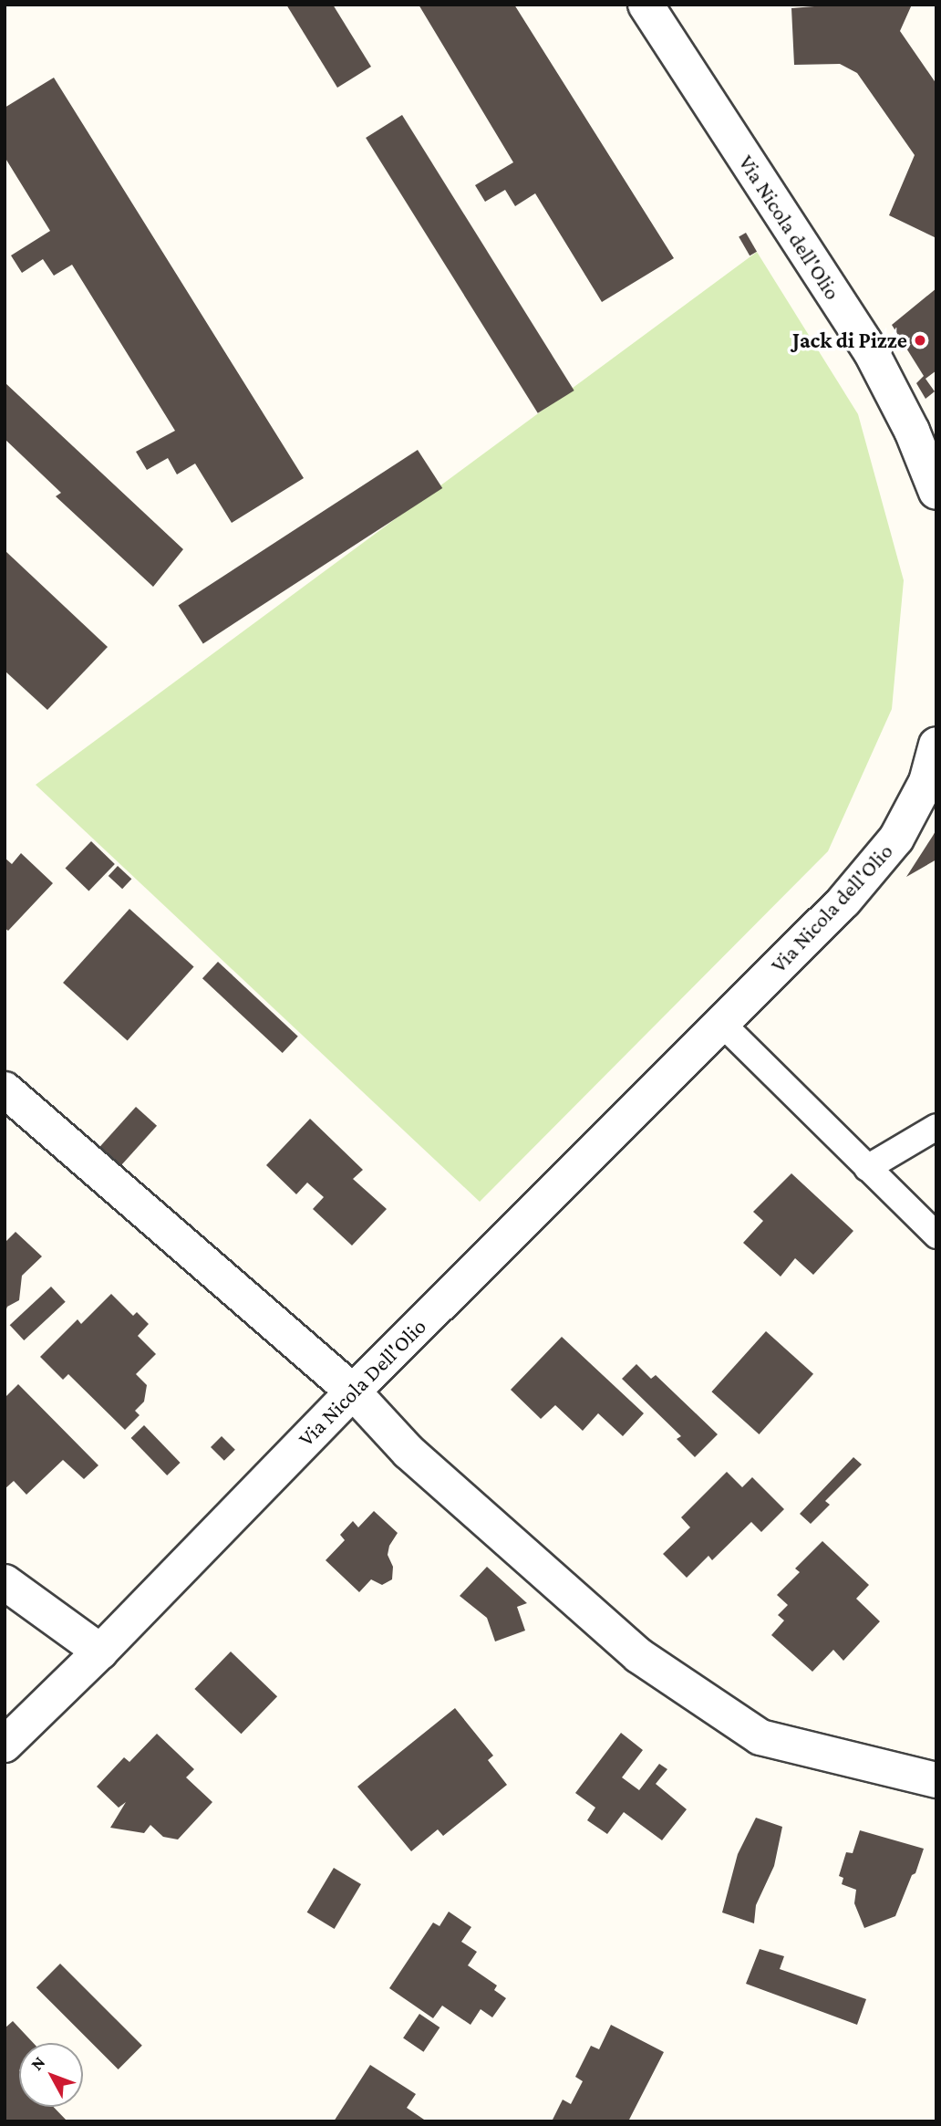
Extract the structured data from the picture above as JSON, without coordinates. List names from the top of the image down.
{
  "streets": {
    "street": ["Via Nicola dell'Olio", "Via Nicola Dell'Olio"]
  },
  "crossings": [
    ["Via Nicola dell'Olio", "Via Nicola Dell'Olio"]
  ],
  "places": ["Jack di Pizze"],
  "north": "top left"
}
